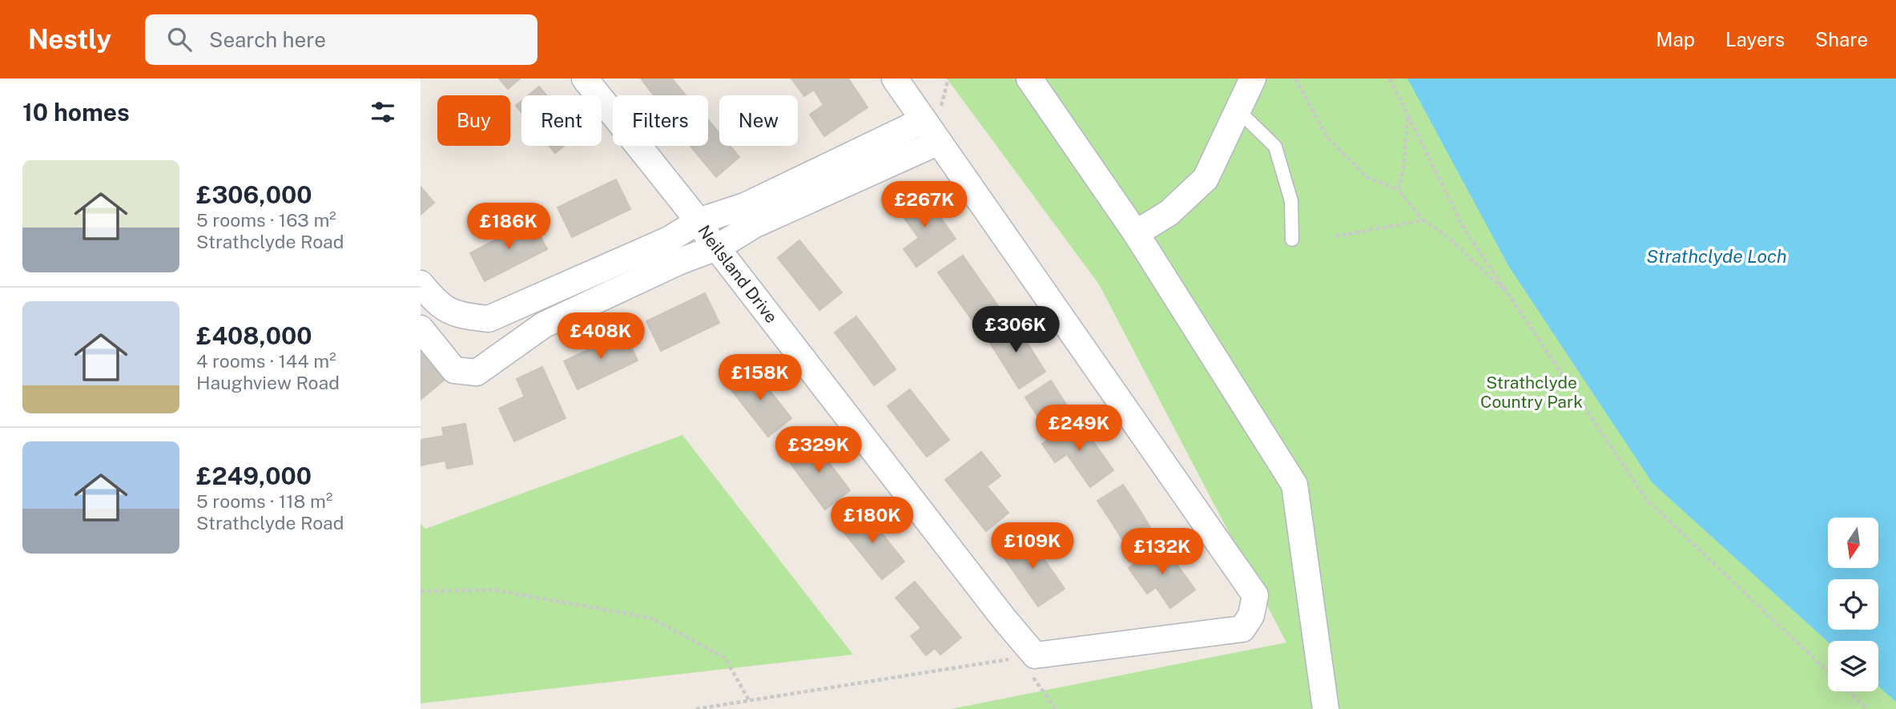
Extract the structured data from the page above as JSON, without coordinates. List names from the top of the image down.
{
  "streets": {
    "street": ["Neilsland Drive"]
  },
  "water": ["Strathclyde Loch"],
  "parks": ["Strathclyde Country Park"],
  "north": "bottom",
  "page": {
    "header": "Nestly",
    "search": "Search here",
    "nav": ["Map", "Layers", "Share"],
    "heading": "10 homes",
    "chip": [
      "Buy",
      "Rent",
      "Filters",
      "New"
    ],
    "list": [
      {
        "name": "£306,000",
        "note": "5 rooms · 163 m² · Strathclyde Road"
      },
      {
        "name": "£408,000",
        "note": "4 rooms · 144 m² · Haughview Road"
      },
      {
        "name": "£249,000",
        "note": "5 rooms · 118 m² · Strathclyde Road"
      }
    ],
    "price": [
      "£267K",
      "£186K",
      "£306K",
      "£408K",
      "£158K",
      "£249K",
      "£329K",
      "£180K",
      "£109K",
      "£132K"
    ]
  }
}
